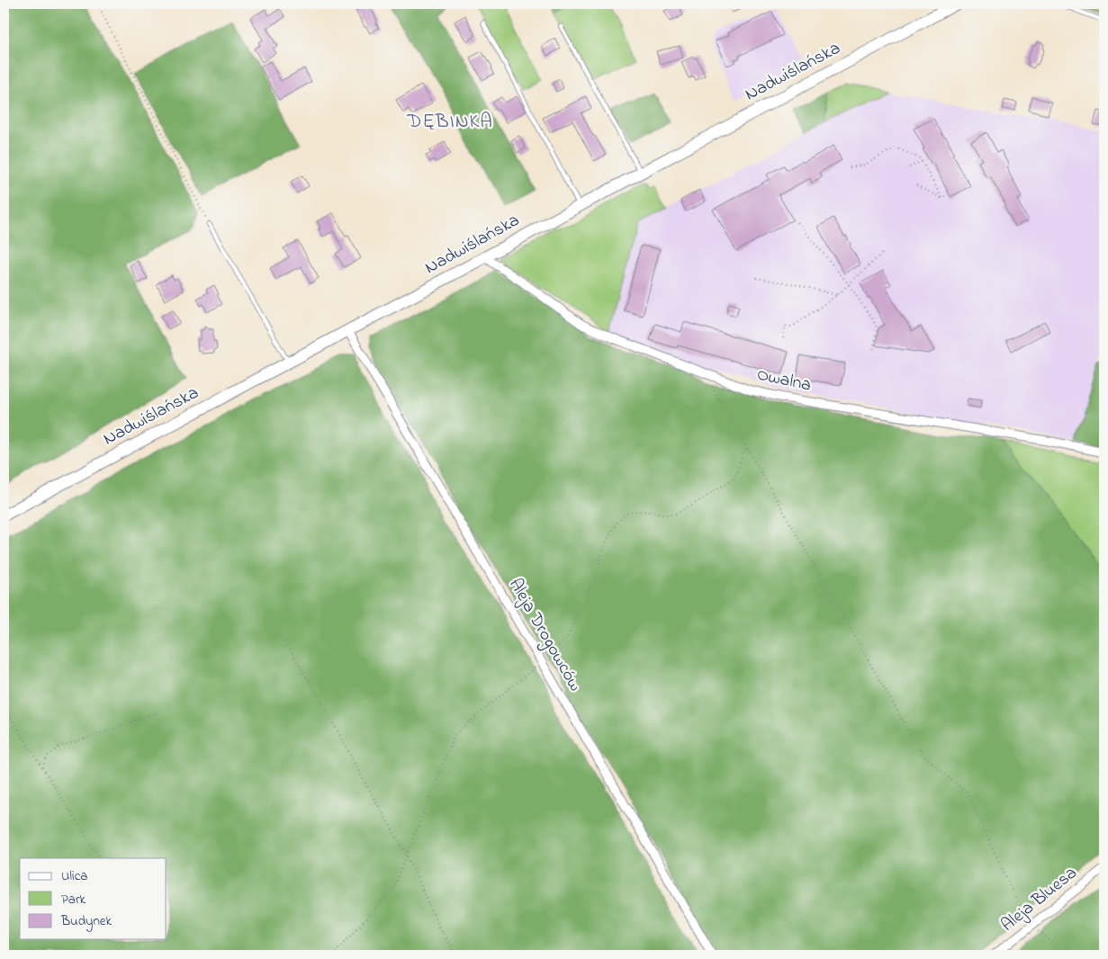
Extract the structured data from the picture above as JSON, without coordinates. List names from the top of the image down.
{
  "streets": {
    "main road": ["Nadwiślańska"],
    "street": ["Owalna", "Aleja Drogowców", "Aleja Bluesa"]
  },
  "crossings": [
    ["Nadwiślańska", "Owalna"],
    ["Nadwiślańska", "Aleja Drogowców"]
  ],
  "districts": ["DĘBINKA"],
  "legend": ["Ulica", "Park", "Budynek"]
}
